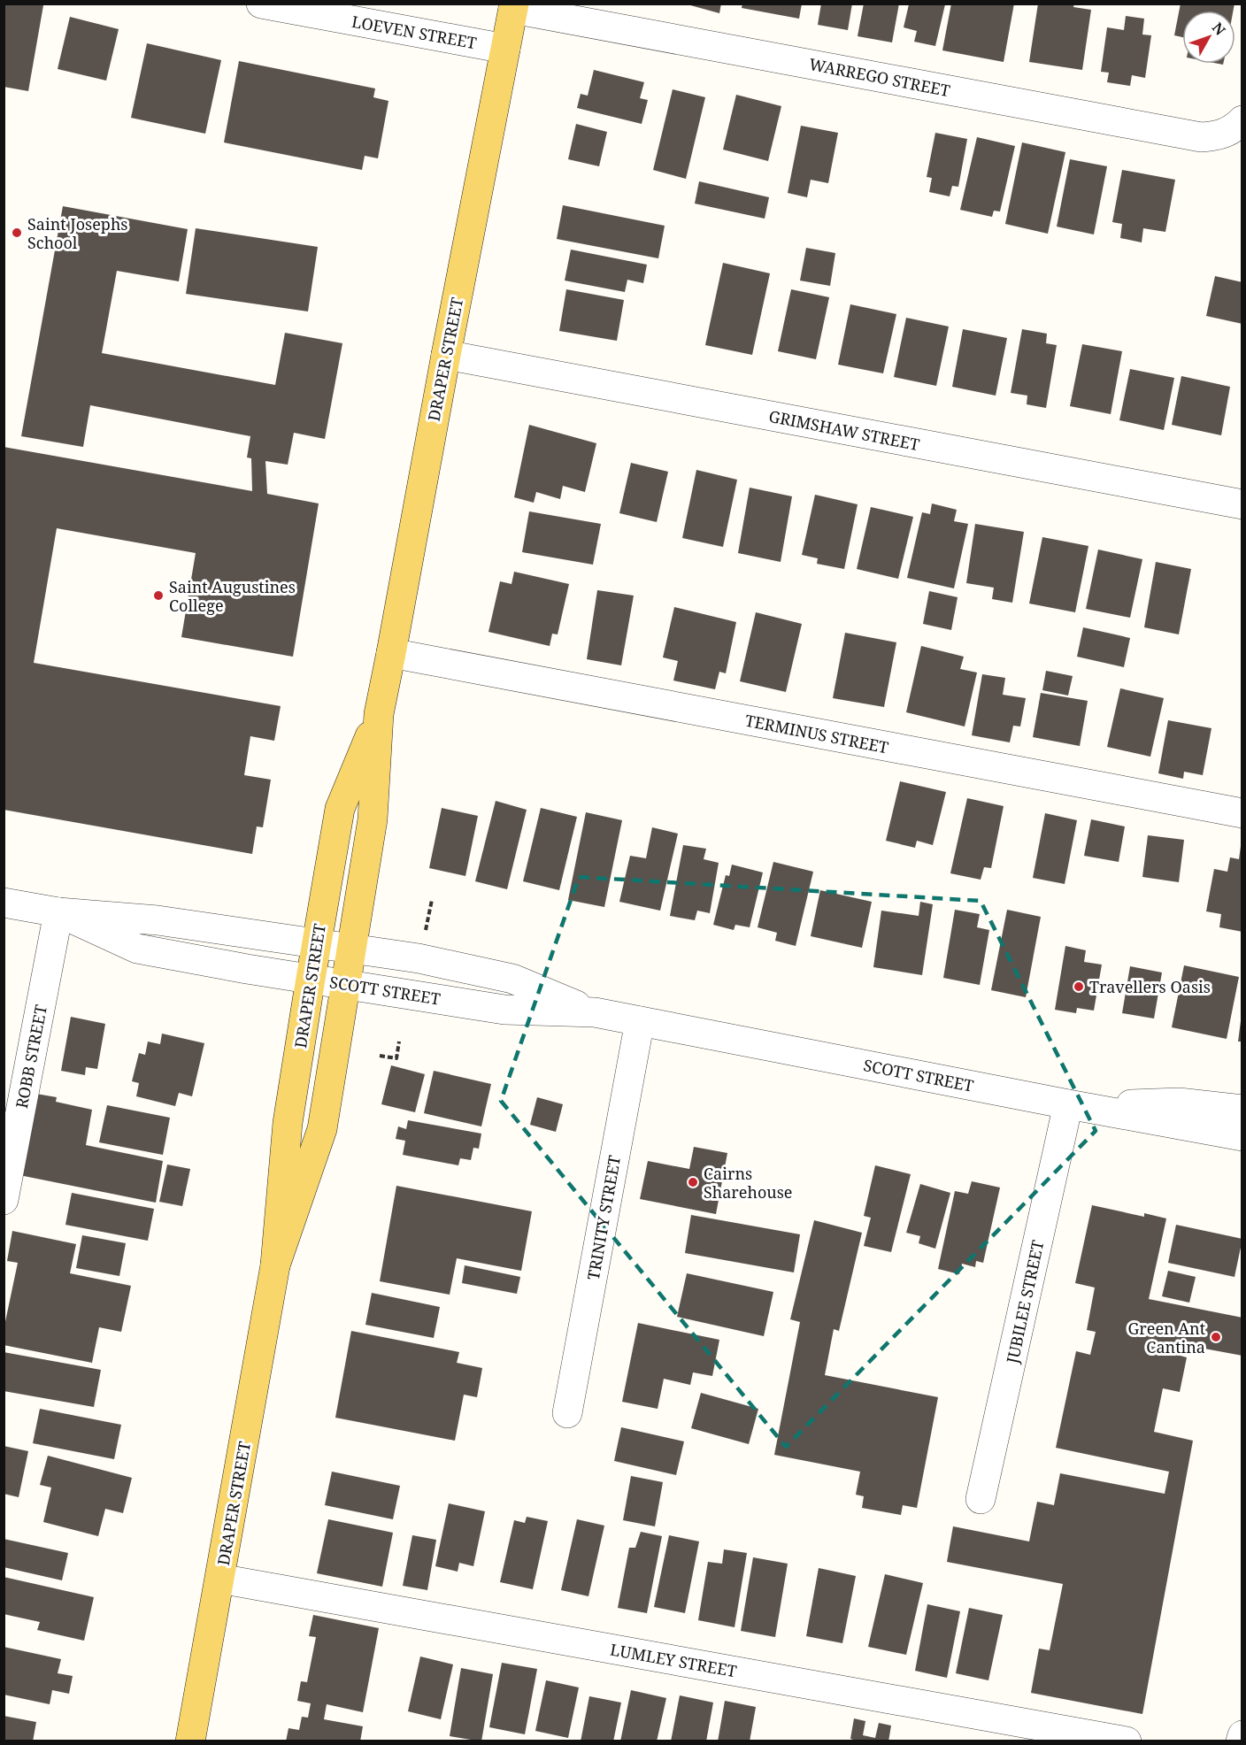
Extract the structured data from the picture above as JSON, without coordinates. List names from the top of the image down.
{
  "streets": {
    "main road": ["DRAPER STREET"],
    "street": [
      "LOEVEN STREET",
      "WARREGO STREET",
      "GRIMSHAW STREET",
      "TERMINUS STREET",
      "SCOTT STREET",
      "ROBB STREET",
      "TRINITY STREET",
      "JUBILEE STREET",
      "LUMLEY STREET"
    ]
  },
  "crossings": [
    ["LOEVEN STREET", "DRAPER STREET"],
    ["WARREGO STREET", "DRAPER STREET"],
    ["DRAPER STREET", "GRIMSHAW STREET"],
    ["DRAPER STREET", "TERMINUS STREET"],
    ["DRAPER STREET", "SCOTT STREET"],
    ["DRAPER STREET", "LUMLEY STREET"],
    ["SCOTT STREET", "ROBB STREET"],
    ["SCOTT STREET", "TRINITY STREET"],
    ["SCOTT STREET", "JUBILEE STREET"]
  ],
  "places": [
    "Saint Josephs School",
    "Saint Augustines College",
    "Travellers Oasis",
    "Cairns Sharehouse",
    "Green Ant Cantina"
  ],
  "north": "top right"
}
